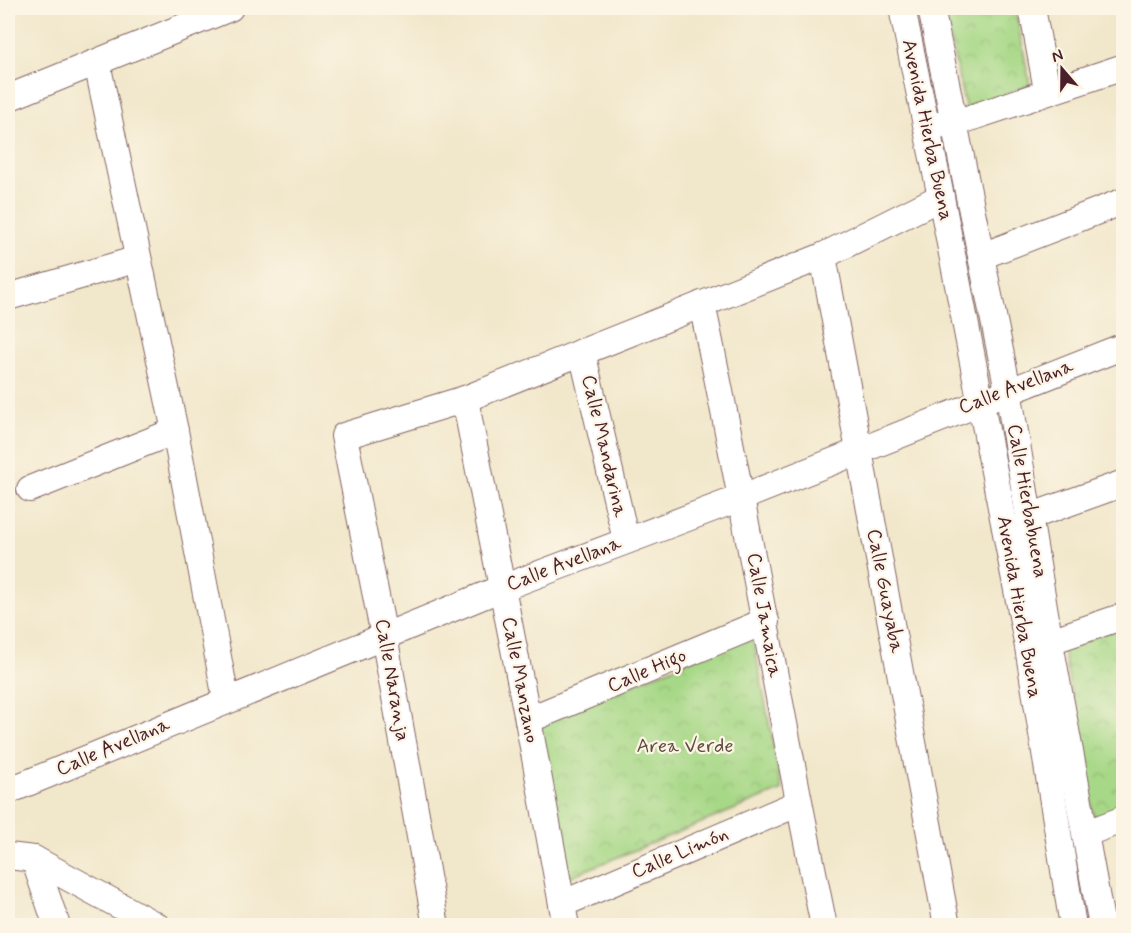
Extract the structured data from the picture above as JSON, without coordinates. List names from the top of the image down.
{
  "streets": {
    "street": [
      "Avenida Hierba Buena",
      "Calle Avellana",
      "Calle Mandarina",
      "Calle Hierbabuena",
      "Calle Guayaba",
      "Calle Jamaica",
      "Calle Higo",
      "Calle Naranja",
      "Calle Manzano",
      "Calle Limón"
    ]
  },
  "crossings": [
    ["Avenida Hierba Buena", "Calle Avellana"],
    ["Avenida Hierba Buena", "Calle Hierbabuena"],
    ["Calle Avellana", "Calle Mandarina"],
    ["Calle Avellana", "Calle Hierbabuena"],
    ["Calle Avellana", "Calle Guayaba"],
    ["Calle Avellana", "Calle Jamaica"],
    ["Calle Avellana", "Calle Naranja"],
    ["Calle Avellana", "Calle Manzano"],
    ["Calle Jamaica", "Calle Higo"],
    ["Calle Jamaica", "Calle Limón"],
    ["Calle Higo", "Calle Manzano"],
    ["Calle Naranja", "Calle Manzano"],
    ["Calle Manzano", "Calle Limón"]
  ],
  "parks": ["Area Verde"],
  "north": "top"
}
